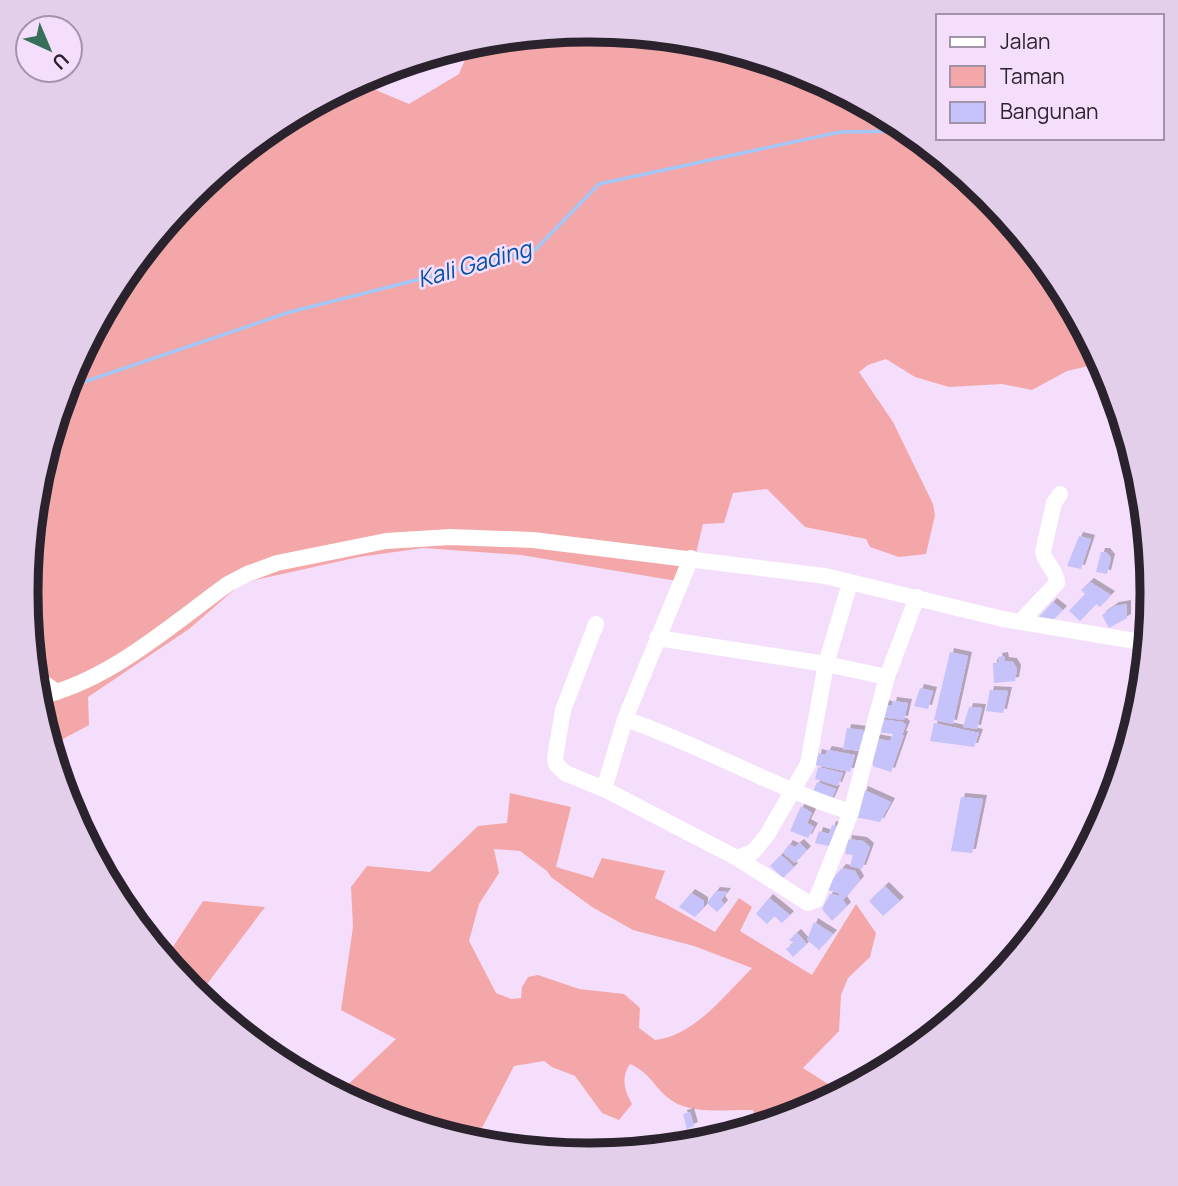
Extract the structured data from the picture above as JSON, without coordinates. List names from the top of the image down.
{
  "water": ["Kali Gading"],
  "legend": ["Jalan", "Taman", "Bangunan"],
  "north": "bottom right"
}
